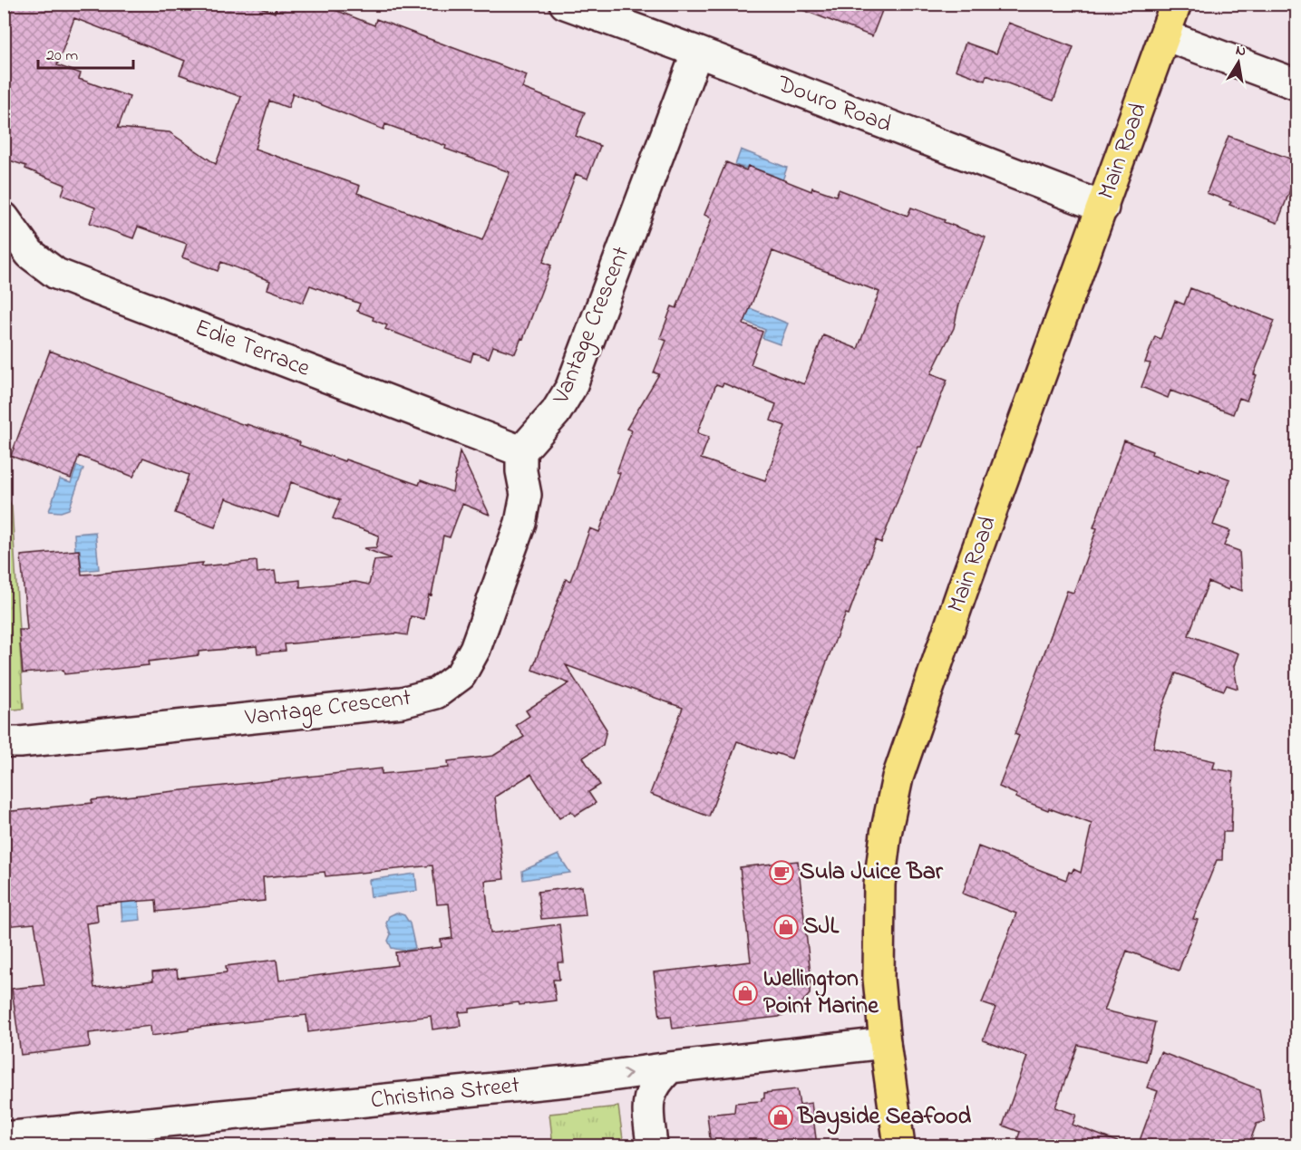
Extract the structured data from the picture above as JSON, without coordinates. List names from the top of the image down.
{
  "streets": {
    "main road": ["Main Road"],
    "street": [
      "Douro Road",
      "Vantage Crescent",
      "Edie Terrace",
      "Christina Street"
    ]
  },
  "crossings": [
    ["Douro Road", "Main Road"],
    ["Douro Road", "Vantage Crescent"],
    ["Main Road", "Christina Street"],
    ["Vantage Crescent", "Edie Terrace"]
  ],
  "one_way": ["Christina Street"],
  "places": {
    "cafe": ["Sula Juice Bar"],
    "shop": ["SJL", "Wellington Point Marine", "Bayside Seafood"]
  },
  "scale_bar": "20 m",
  "north": "top"
}
